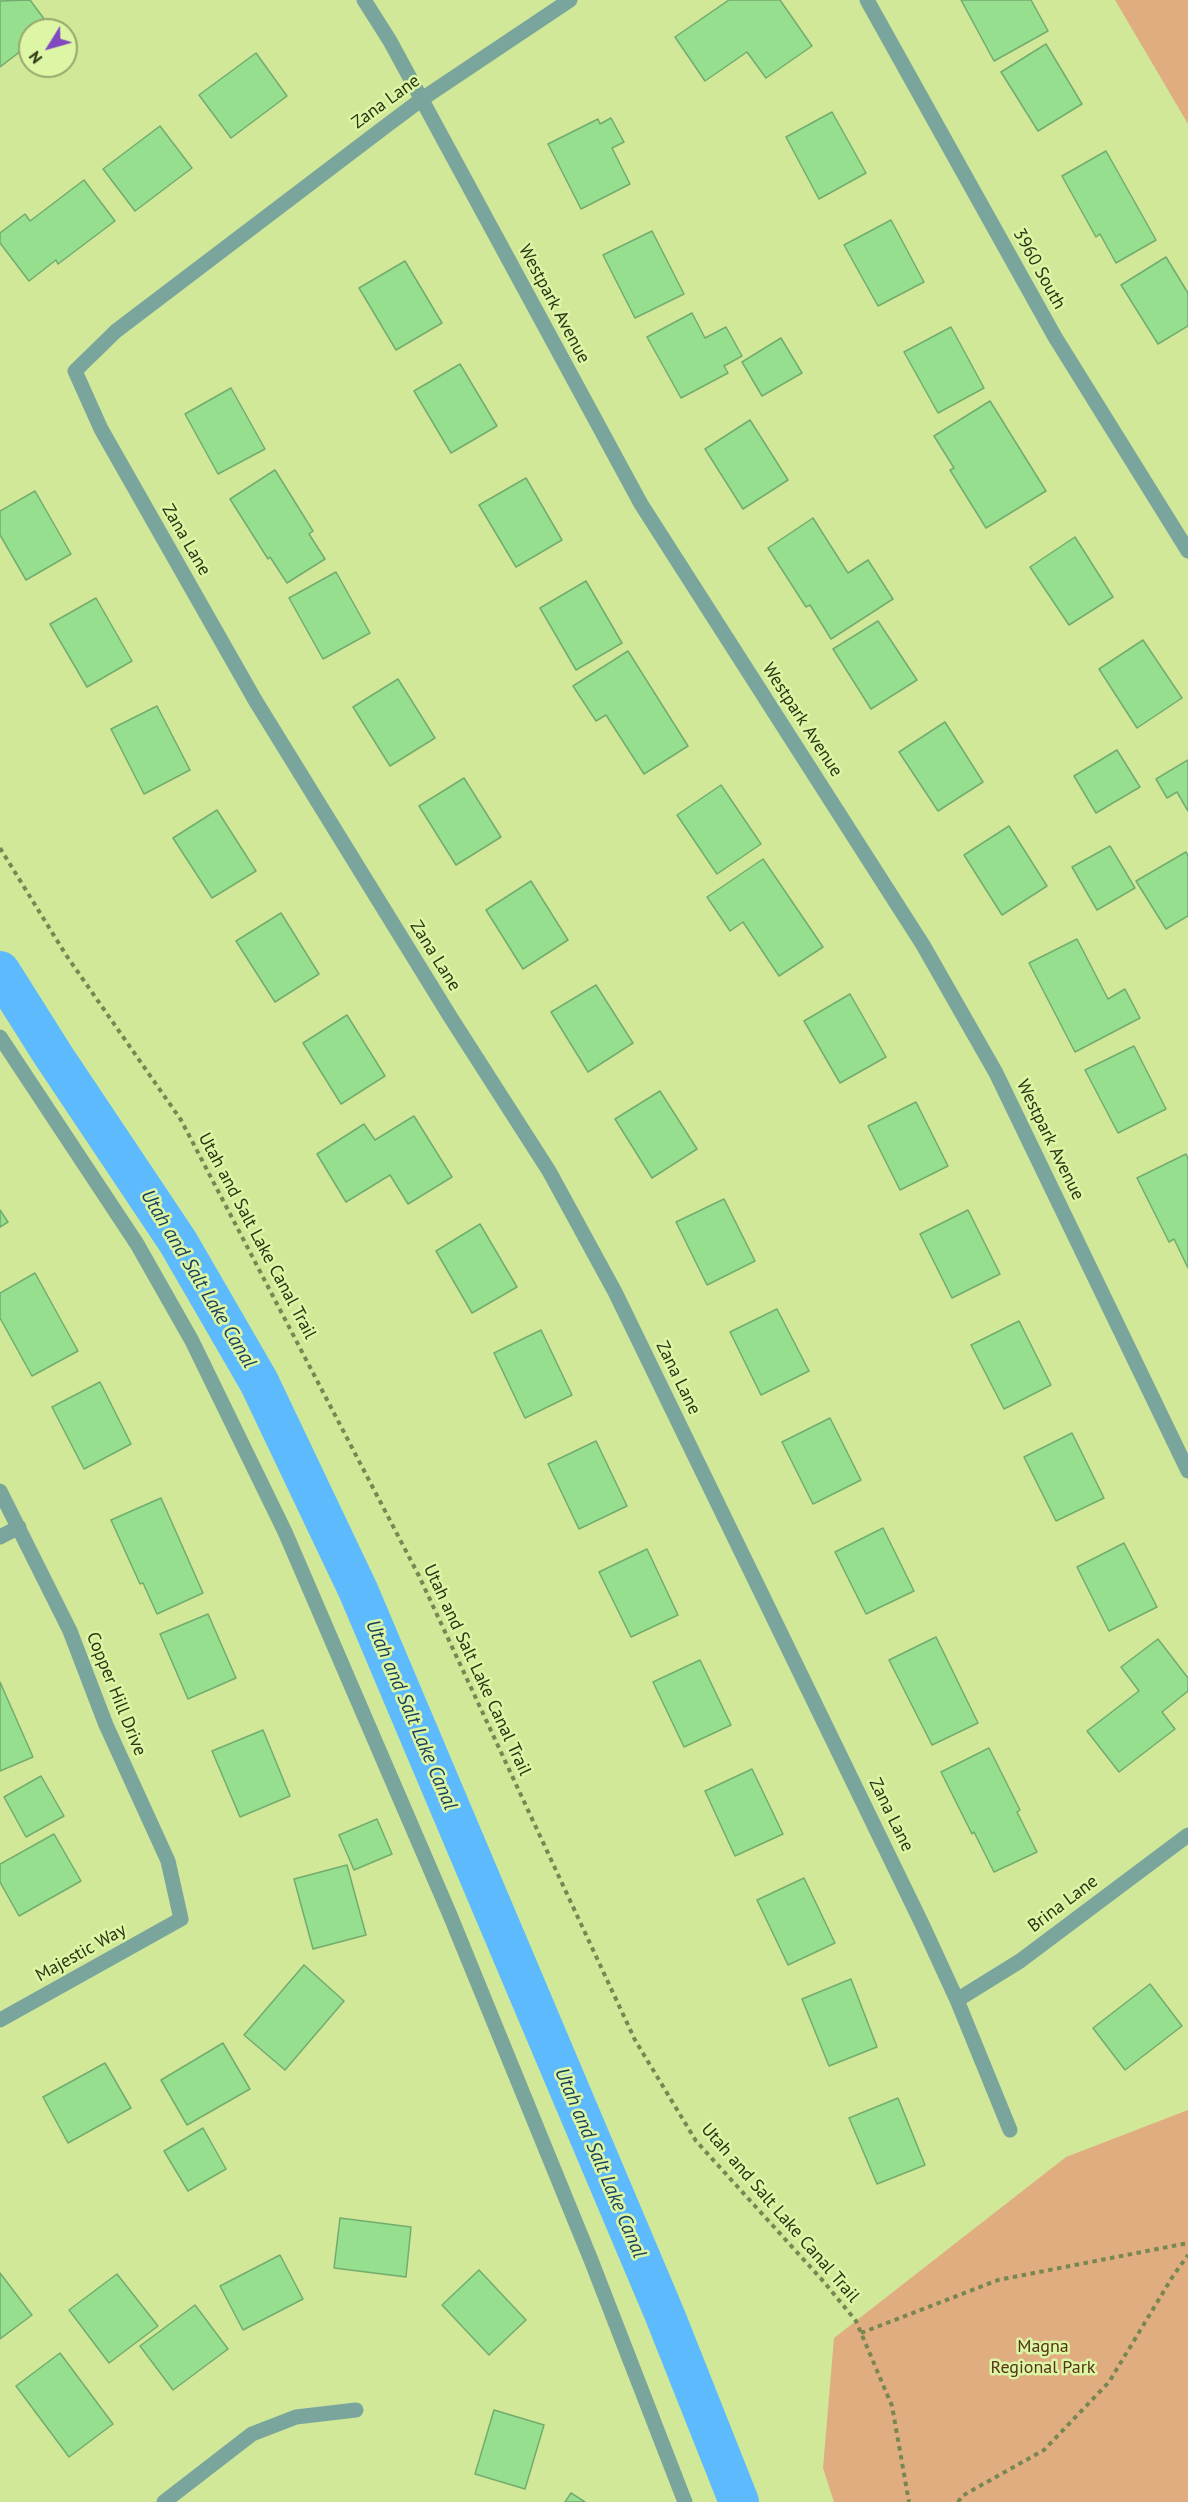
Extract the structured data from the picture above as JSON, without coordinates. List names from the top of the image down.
{
  "streets": {
    "street": [
      "Zana Lane",
      "3960 South",
      "Westpark Avenue",
      "Copper Hill Drive",
      "Brina Lane",
      "Majestic Way"
    ],
    "path": ["Utah and Salt Lake Canal Trail"]
  },
  "crossings": [
    ["Zana Lane", "Westpark Avenue"],
    ["Zana Lane", "Brina Lane"],
    ["Copper Hill Drive", "Majestic Way"]
  ],
  "water": ["Utah and Salt Lake Canal"],
  "parks": ["Magna Regional Park"],
  "north": "bottom left"
}
